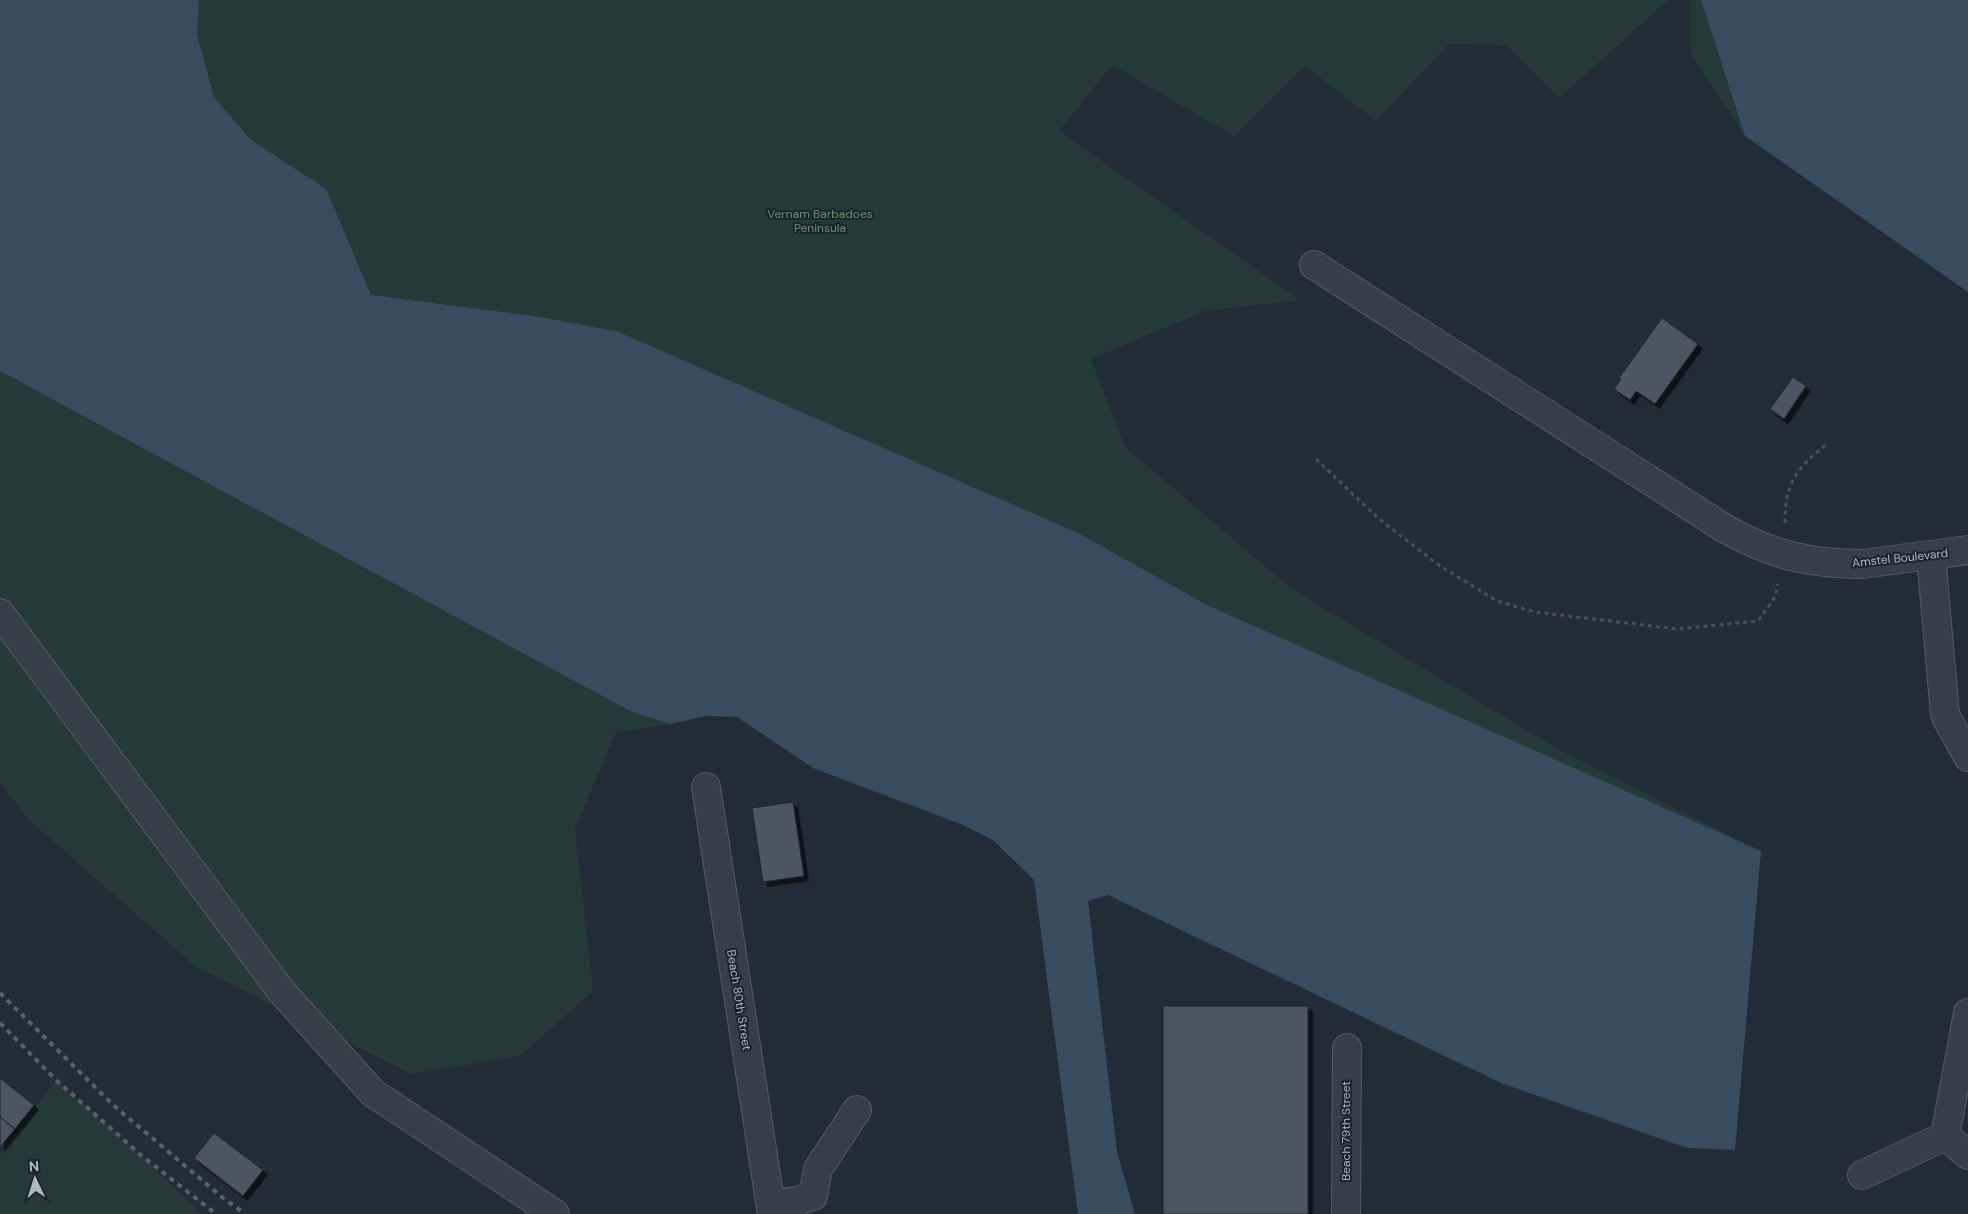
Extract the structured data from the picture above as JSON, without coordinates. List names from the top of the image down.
{
  "streets": {
    "street": ["Amstel Boulevard", "Beach 80th Street", "Beach 79th Street"]
  },
  "parks": ["Vernam Barbadoes Peninsula"],
  "north": "top"
}
